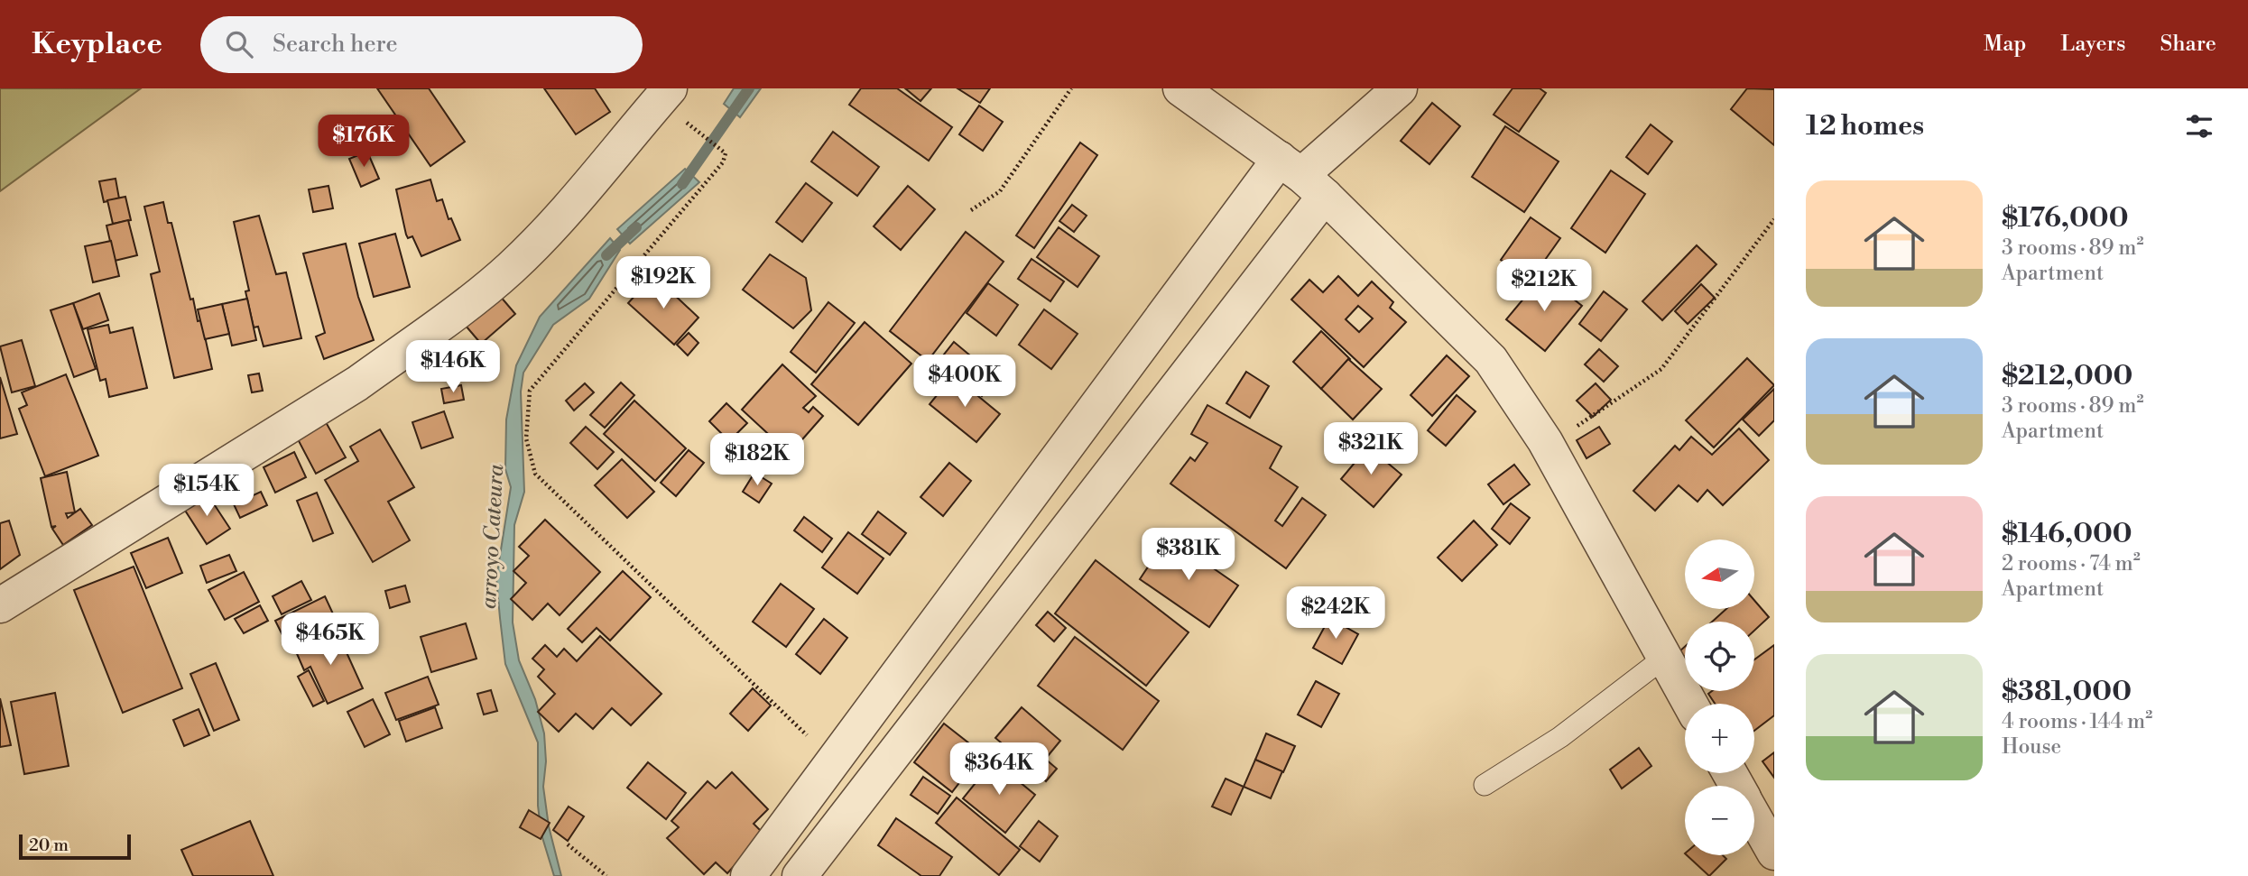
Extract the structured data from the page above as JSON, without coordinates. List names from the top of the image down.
{
  "water": ["arroyo Cateura"],
  "scale_bar": "20 m",
  "north": "left",
  "page": {
    "header": "Keyplace",
    "search": "Search here",
    "nav": ["Map", "Layers", "Share"],
    "heading": "12 homes",
    "price": [
      "$176K",
      "$192K",
      "$212K",
      "$146K",
      "$400K",
      "$321K",
      "$182K",
      "$154K",
      "$381K",
      "$242K",
      "$465K",
      "$364K"
    ],
    "list": [
      {
        "name": "$176,000",
        "note": "3 rooms · 89 m² · Apartment"
      },
      {
        "name": "$212,000",
        "note": "3 rooms · 89 m² · Apartment"
      },
      {
        "name": "$146,000",
        "note": "2 rooms · 74 m² · Apartment"
      },
      {
        "name": "$381,000",
        "note": "4 rooms · 144 m² · House"
      }
    ],
    "map_buttons": ["+", "−"],
    "scale": "20 m"
  }
}
